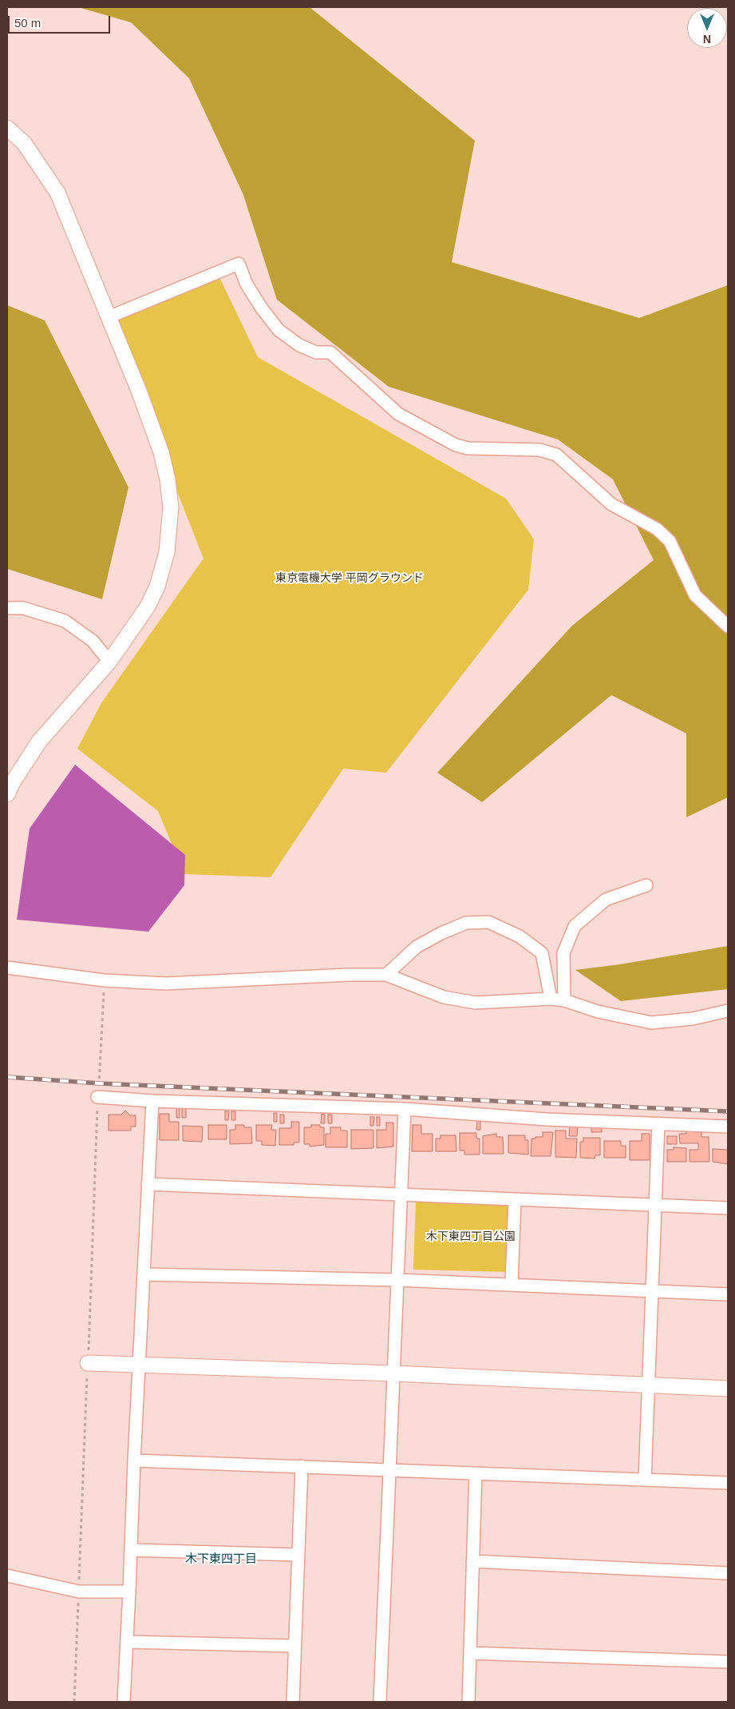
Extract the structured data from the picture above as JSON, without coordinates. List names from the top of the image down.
{
  "districts": ["木下東四丁目"],
  "parks": ["東京電機大学 平岡グラウンド", "木下東四丁目公園"],
  "scale_bar": "50 m",
  "north": "bottom"
}
